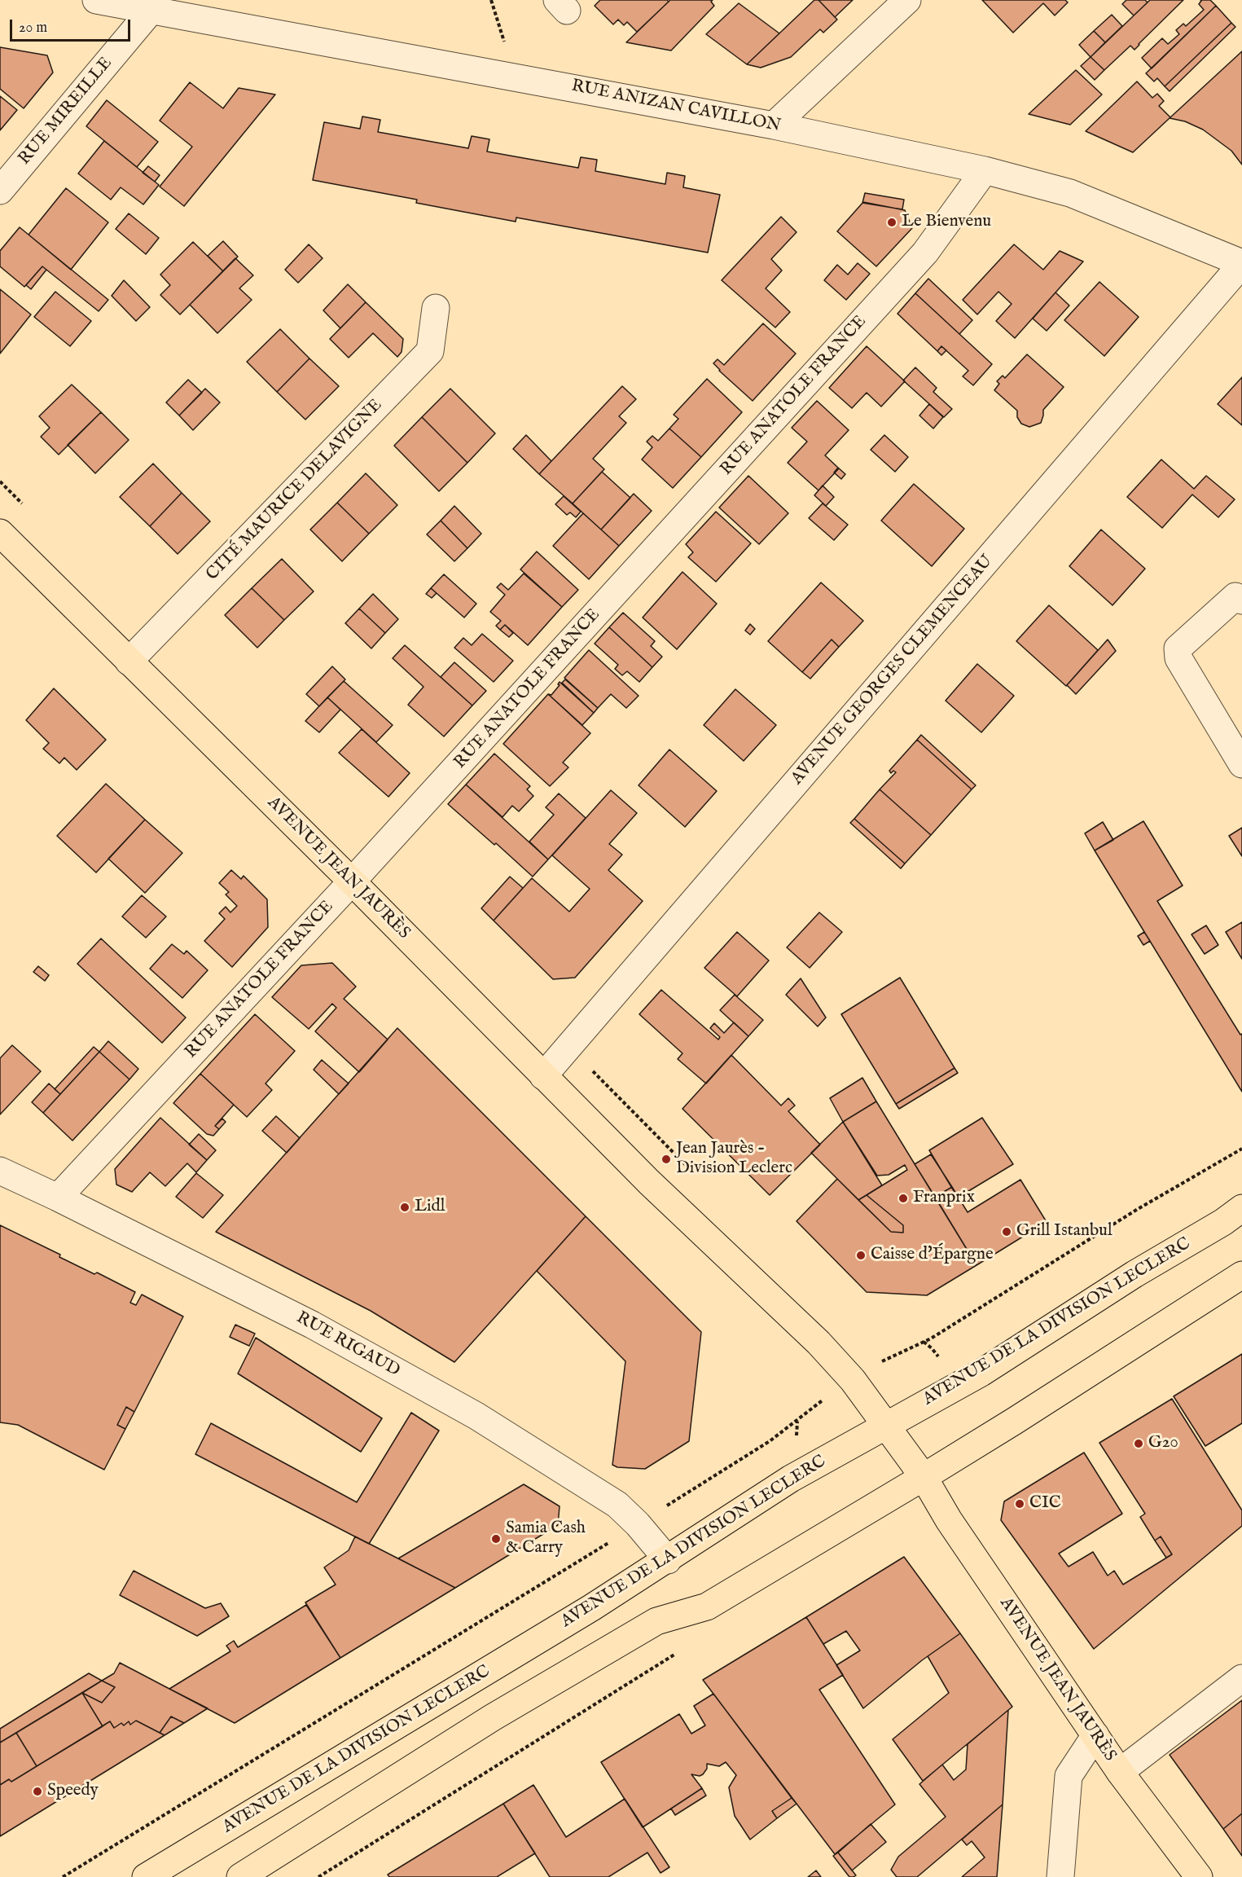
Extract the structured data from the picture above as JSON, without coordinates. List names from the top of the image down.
{
  "streets": {
    "main road": ["AVENUE JEAN JAURÈS", "AVENUE DE LA DIVISION LECLERC"],
    "street": [
      "RUE ANIZAN CAVILLON",
      "RUE MIREILLE",
      "RUE ANATOLE FRANCE",
      "CITÉ MAURICE DELAVIGNE",
      "AVENUE GEORGES CLEMENCEAU",
      "RUE RIGAUD"
    ]
  },
  "crossings": [
    ["RUE ANIZAN CAVILLON", "RUE MIREILLE"],
    ["RUE ANIZAN CAVILLON", "RUE ANATOLE FRANCE"],
    ["RUE ANIZAN CAVILLON", "AVENUE GEORGES CLEMENCEAU"],
    ["RUE ANATOLE FRANCE", "AVENUE JEAN JAURÈS"],
    ["RUE ANATOLE FRANCE", "RUE RIGAUD"],
    ["CITÉ MAURICE DELAVIGNE", "AVENUE JEAN JAURÈS"],
    ["AVENUE GEORGES CLEMENCEAU", "AVENUE JEAN JAURÈS"],
    ["AVENUE JEAN JAURÈS", "AVENUE DE LA DIVISION LECLERC"],
    ["AVENUE DE LA DIVISION LECLERC", "RUE RIGAUD"]
  ],
  "places": [
    "Le Bienvenu",
    "Jean Jaurès - Division Leclerc",
    "Franprix",
    "Lidl",
    "Grill Istanbul",
    "Caisse d'Épargne",
    "G20",
    "CIC",
    "Samia Cash & Carry",
    "Speedy"
  ],
  "scale_bar": "20 m"
}
